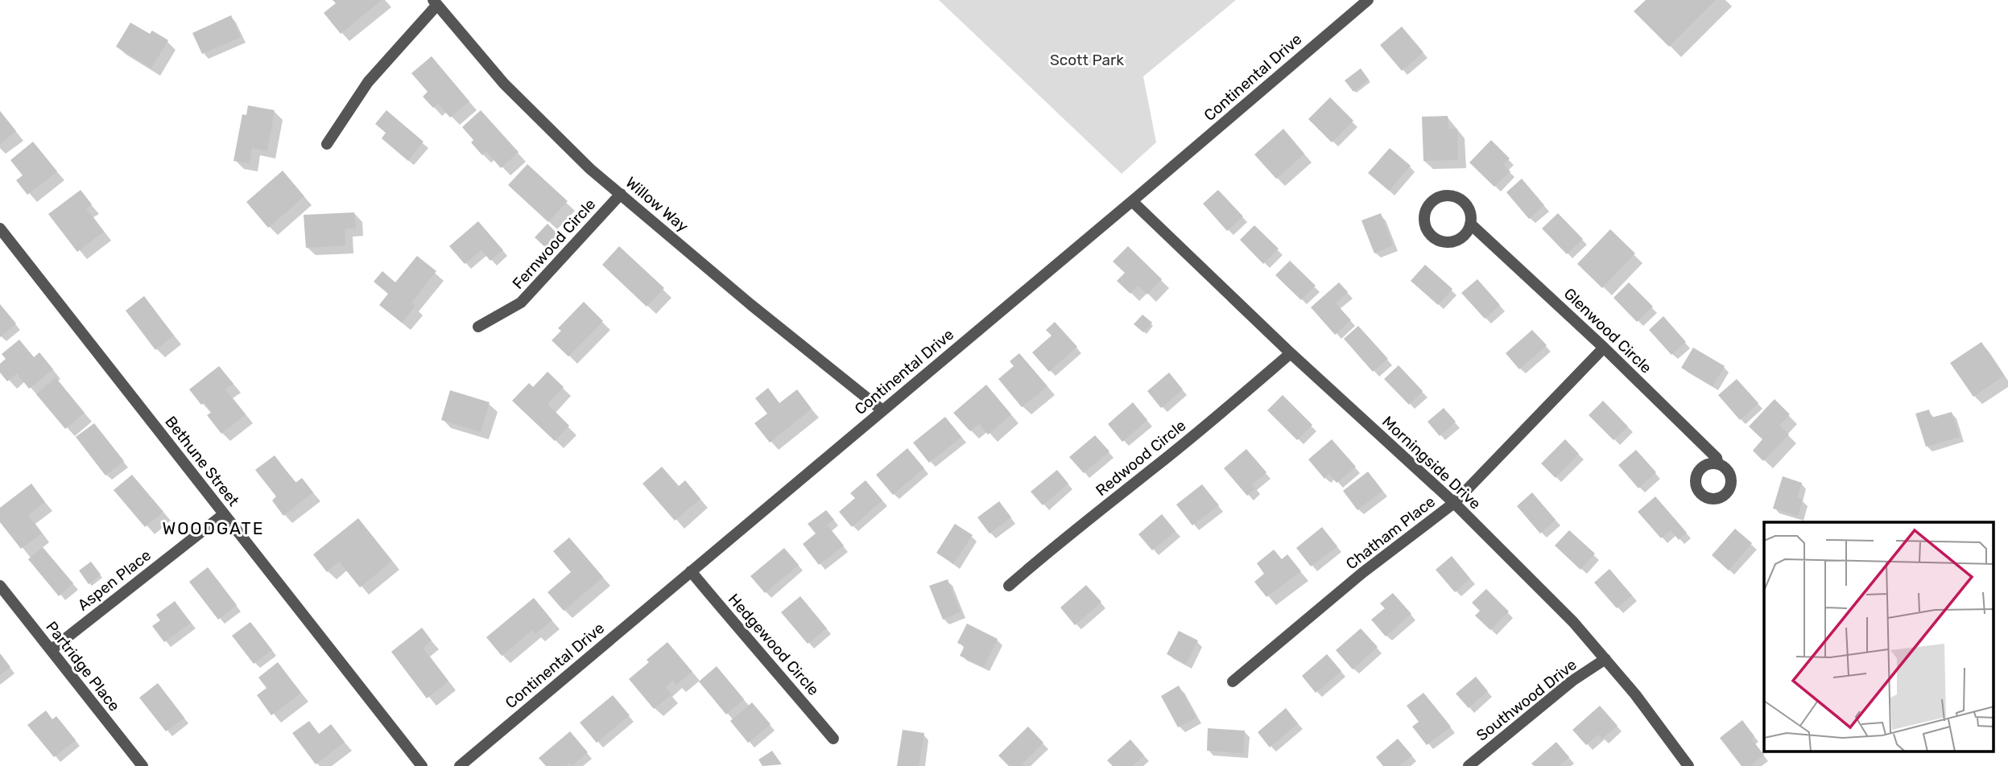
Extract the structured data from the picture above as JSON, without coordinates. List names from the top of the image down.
{
  "streets": {
    "street": [
      "Continental Drive",
      "Willow Way",
      "Fernwood Circle",
      "Glenwood Circle",
      "Redwood Circle",
      "Bethune Street",
      "Morningside Drive",
      "Chatham Place",
      "Aspen Place",
      "Hedgewood Circle",
      "Partridge Place",
      "Southwood Drive"
    ]
  },
  "crossings": [
    ["Continental Drive", "Willow Way"],
    ["Continental Drive", "Morningside Drive"],
    ["Continental Drive", "Hedgewood Circle"],
    ["Willow Way", "Fernwood Circle"],
    ["Glenwood Circle", "Chatham Place"],
    ["Redwood Circle", "Morningside Drive"],
    ["Bethune Street", "Aspen Place"],
    ["Morningside Drive", "Chatham Place"],
    ["Morningside Drive", "Southwood Drive"],
    ["Aspen Place", "Partridge Place"]
  ],
  "districts": ["WOODGATE"],
  "parks": ["Scott Park"]
}
